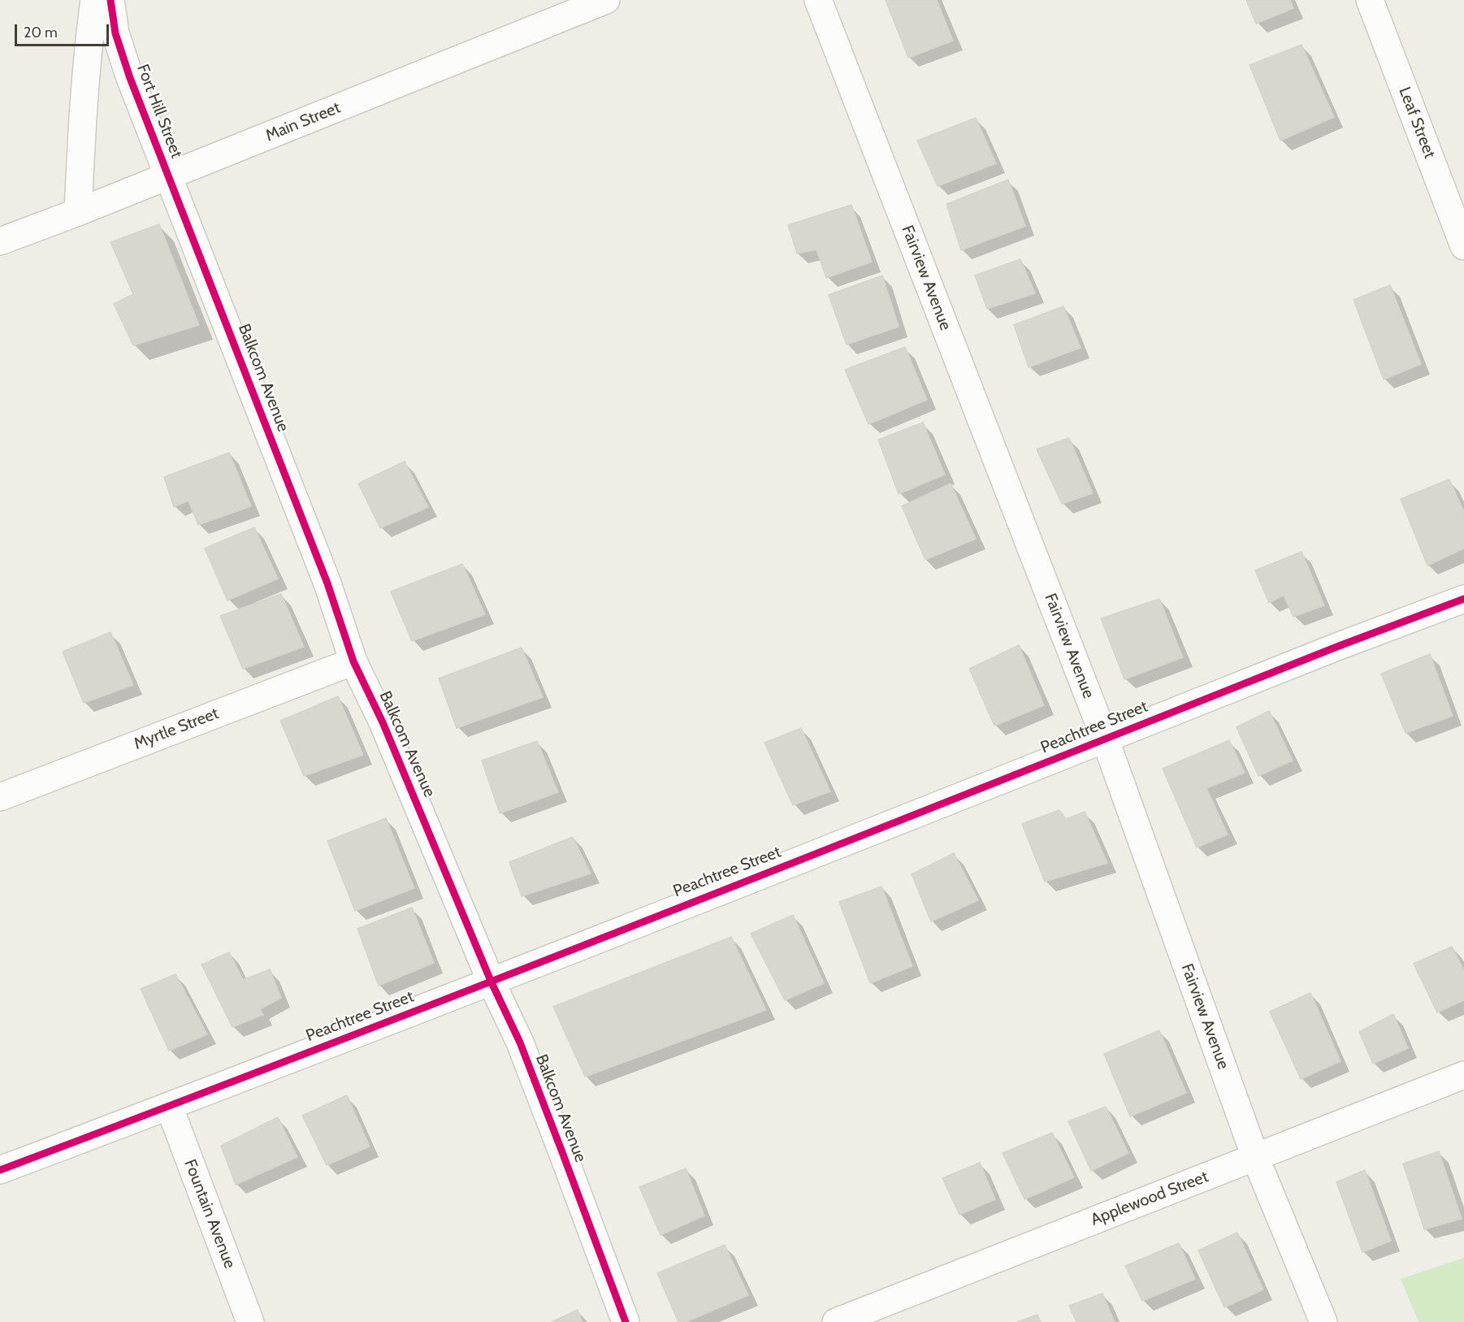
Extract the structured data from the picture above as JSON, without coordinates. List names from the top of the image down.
{
  "streets": {
    "street": [
      "Fort Hill Street",
      "Main Street",
      "Leaf Street",
      "Fairview Avenue",
      "Balkcom Avenue",
      "Peachtree Street",
      "Myrtle Street",
      "Applewood Street",
      "Fountain Avenue"
    ]
  },
  "crossings": [
    ["Fort Hill Street", "Main Street"],
    ["Fort Hill Street", "Balkcom Avenue"],
    ["Main Street", "Balkcom Avenue"],
    ["Fairview Avenue", "Peachtree Street"],
    ["Fairview Avenue", "Applewood Street"],
    ["Balkcom Avenue", "Peachtree Street"],
    ["Balkcom Avenue", "Myrtle Street"],
    ["Peachtree Street", "Fountain Avenue"]
  ],
  "scale_bar": "20 m"
}
